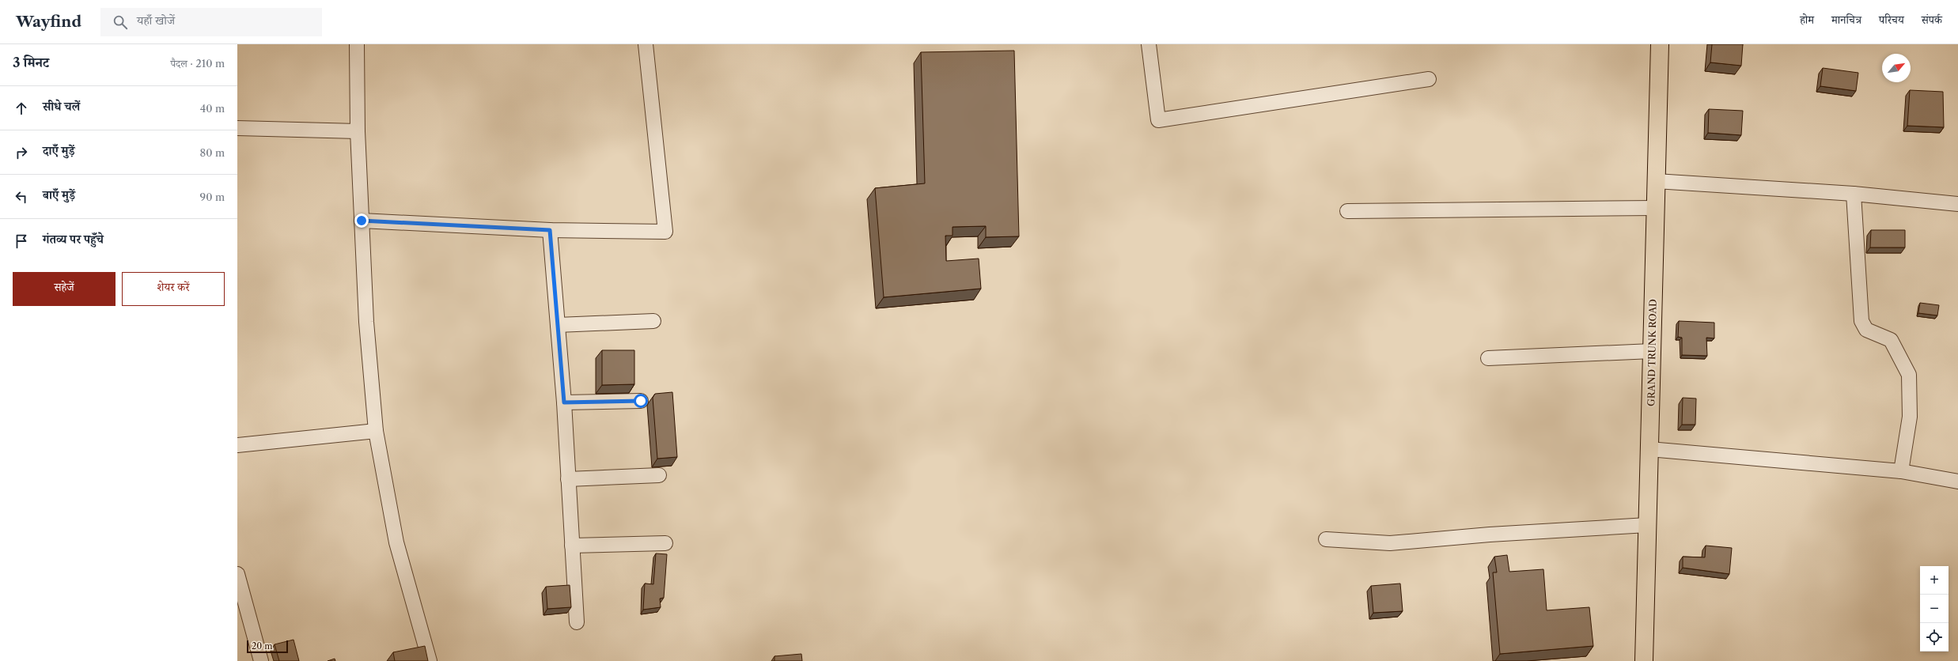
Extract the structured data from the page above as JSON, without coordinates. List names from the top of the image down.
{
  "streets": {
    "highway": ["GRAND TRUNK ROAD"]
  },
  "scale_bar": "20 m",
  "north": "top right",
  "page": {
    "header": "Wayfind",
    "search": "यहाँ खोजें",
    "nav": [
      "होम",
      "मानचित्र",
      "परिचय",
      "संपर्क"
    ],
    "heading": ["3 मिनट", "पैदल · 210 m"],
    "list": [
      ["सीधे चलें", "40 m"],
      ["दाएँ मुड़ें", "80 m"],
      ["बाएँ मुड़ें", "90 m"],
      "गंतव्य पर पहुँचे"
    ],
    "buttons": ["सहेजें", "शेयर करें"],
    "map_buttons": ["+", "−"],
    "scale": "20 m"
  }
}
